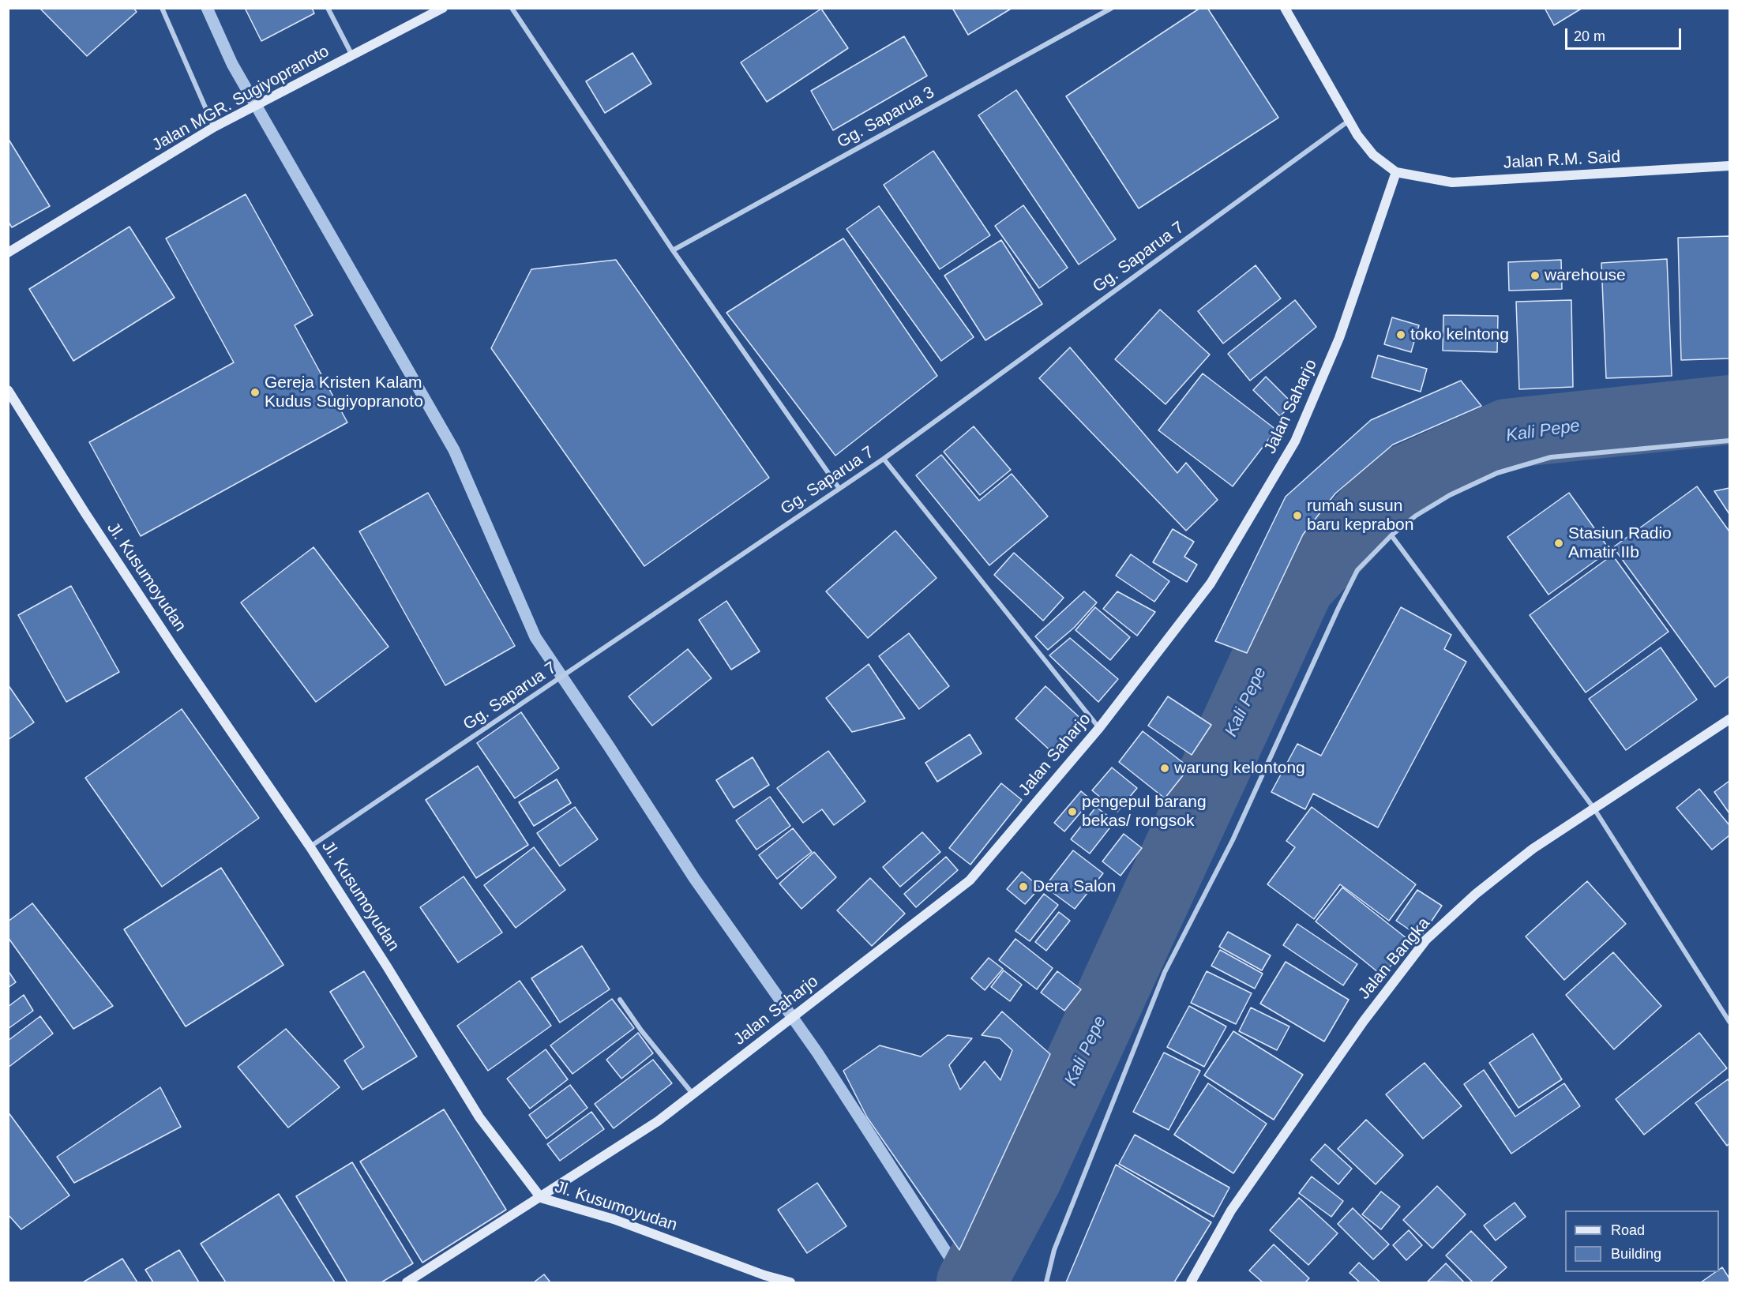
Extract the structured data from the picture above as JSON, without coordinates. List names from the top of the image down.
{
  "streets": {
    "street": [
      "Jalan MGR. Sugiyopranoto",
      "Gg. Saparua 3",
      "Jalan R.M. Said",
      "Gg. Saparua 7",
      "Jalan Saharjo",
      "Jl. Kusumoyudan",
      "Jalan Bangka"
    ]
  },
  "crossings": [
    ["Jalan R.M. Said", "Jalan Saharjo"],
    ["Gg. Saparua 7", "Jl. Kusumoyudan"],
    ["Jalan Saharjo", "Jl. Kusumoyudan"]
  ],
  "water": ["Kali Pepe"],
  "places": [
    "warehouse",
    "toko kelntong",
    "Gereja Kristen Kalam Kudus Sugiyopranoto",
    "rumah susun baru keprabon",
    "Stasiun Radio Amatir IIb",
    "warung kelontong",
    "pengepul barang bekas/ rongsok",
    "Dera Salon"
  ],
  "legend": ["Road", "Building"],
  "scale_bar": "20 m"
}
